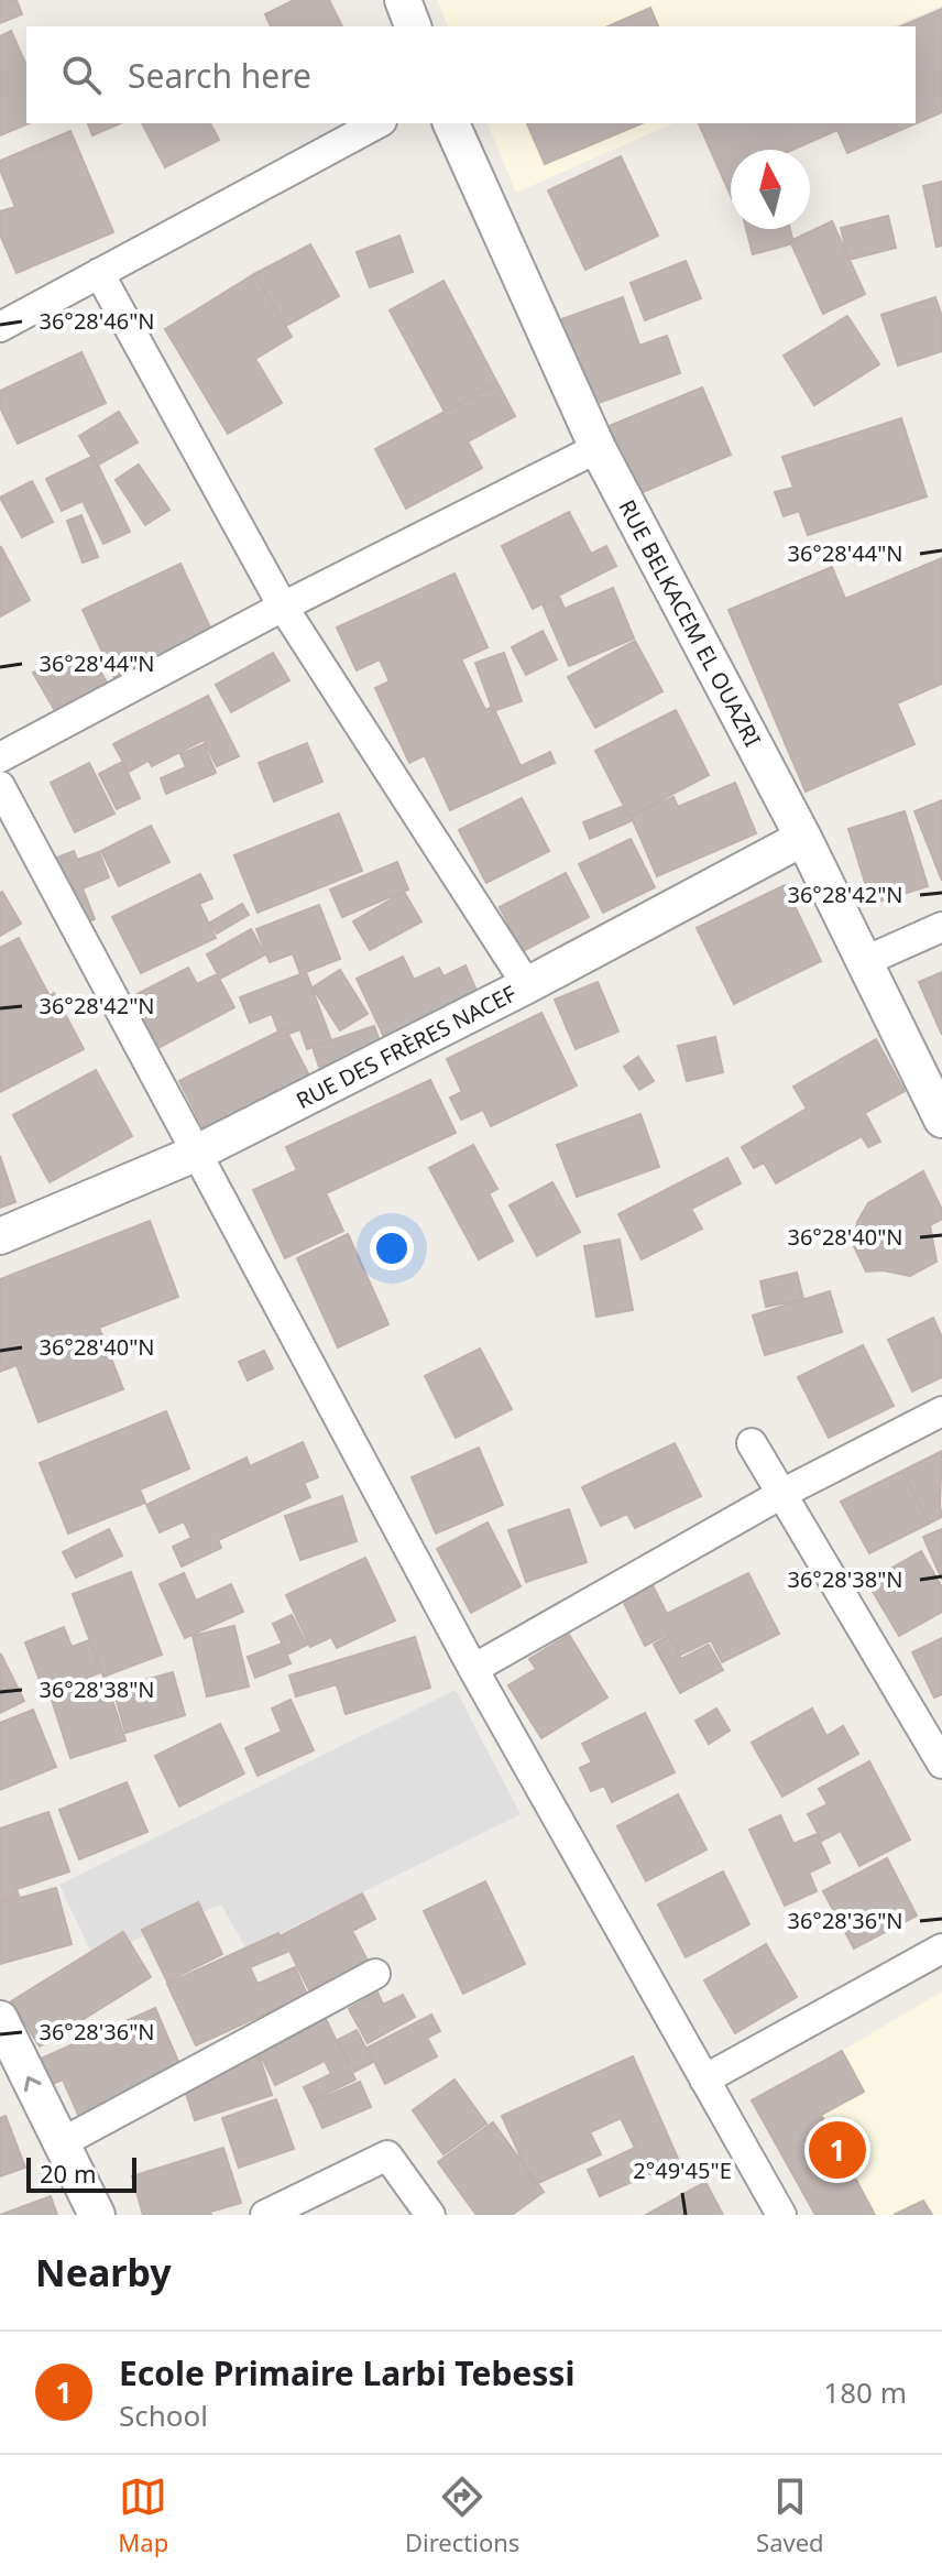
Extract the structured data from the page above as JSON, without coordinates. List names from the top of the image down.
{
  "streets": {
    "street": ["RUE BELKACEM EL OUAZRI", "RUE DES FRÈRES NACEF"]
  },
  "crossings": [
    ["RUE BELKACEM EL OUAZRI", "RUE DES FRÈRES NACEF"]
  ],
  "scale_bar": "20 m",
  "north": "top",
  "page": {
    "search": "Search here",
    "pins": "1",
    "scale": "20 m",
    "heading": "Nearby",
    "list": [
      {
        "mark": "1",
        "name": "Ecole Primaire Larbi Tebessi",
        "note": "School",
        "value": "180 m"
      }
    ],
    "nav": ["Map", "Directions", "Saved"]
  },
  "coordinates": [
    "36°28'46\"N",
    "36°28'44\"N",
    "36°28'42\"N",
    "36°28'40\"N",
    "36°28'38\"N",
    "36°28'36\"N",
    "2°49'45\"E"
  ]
}
